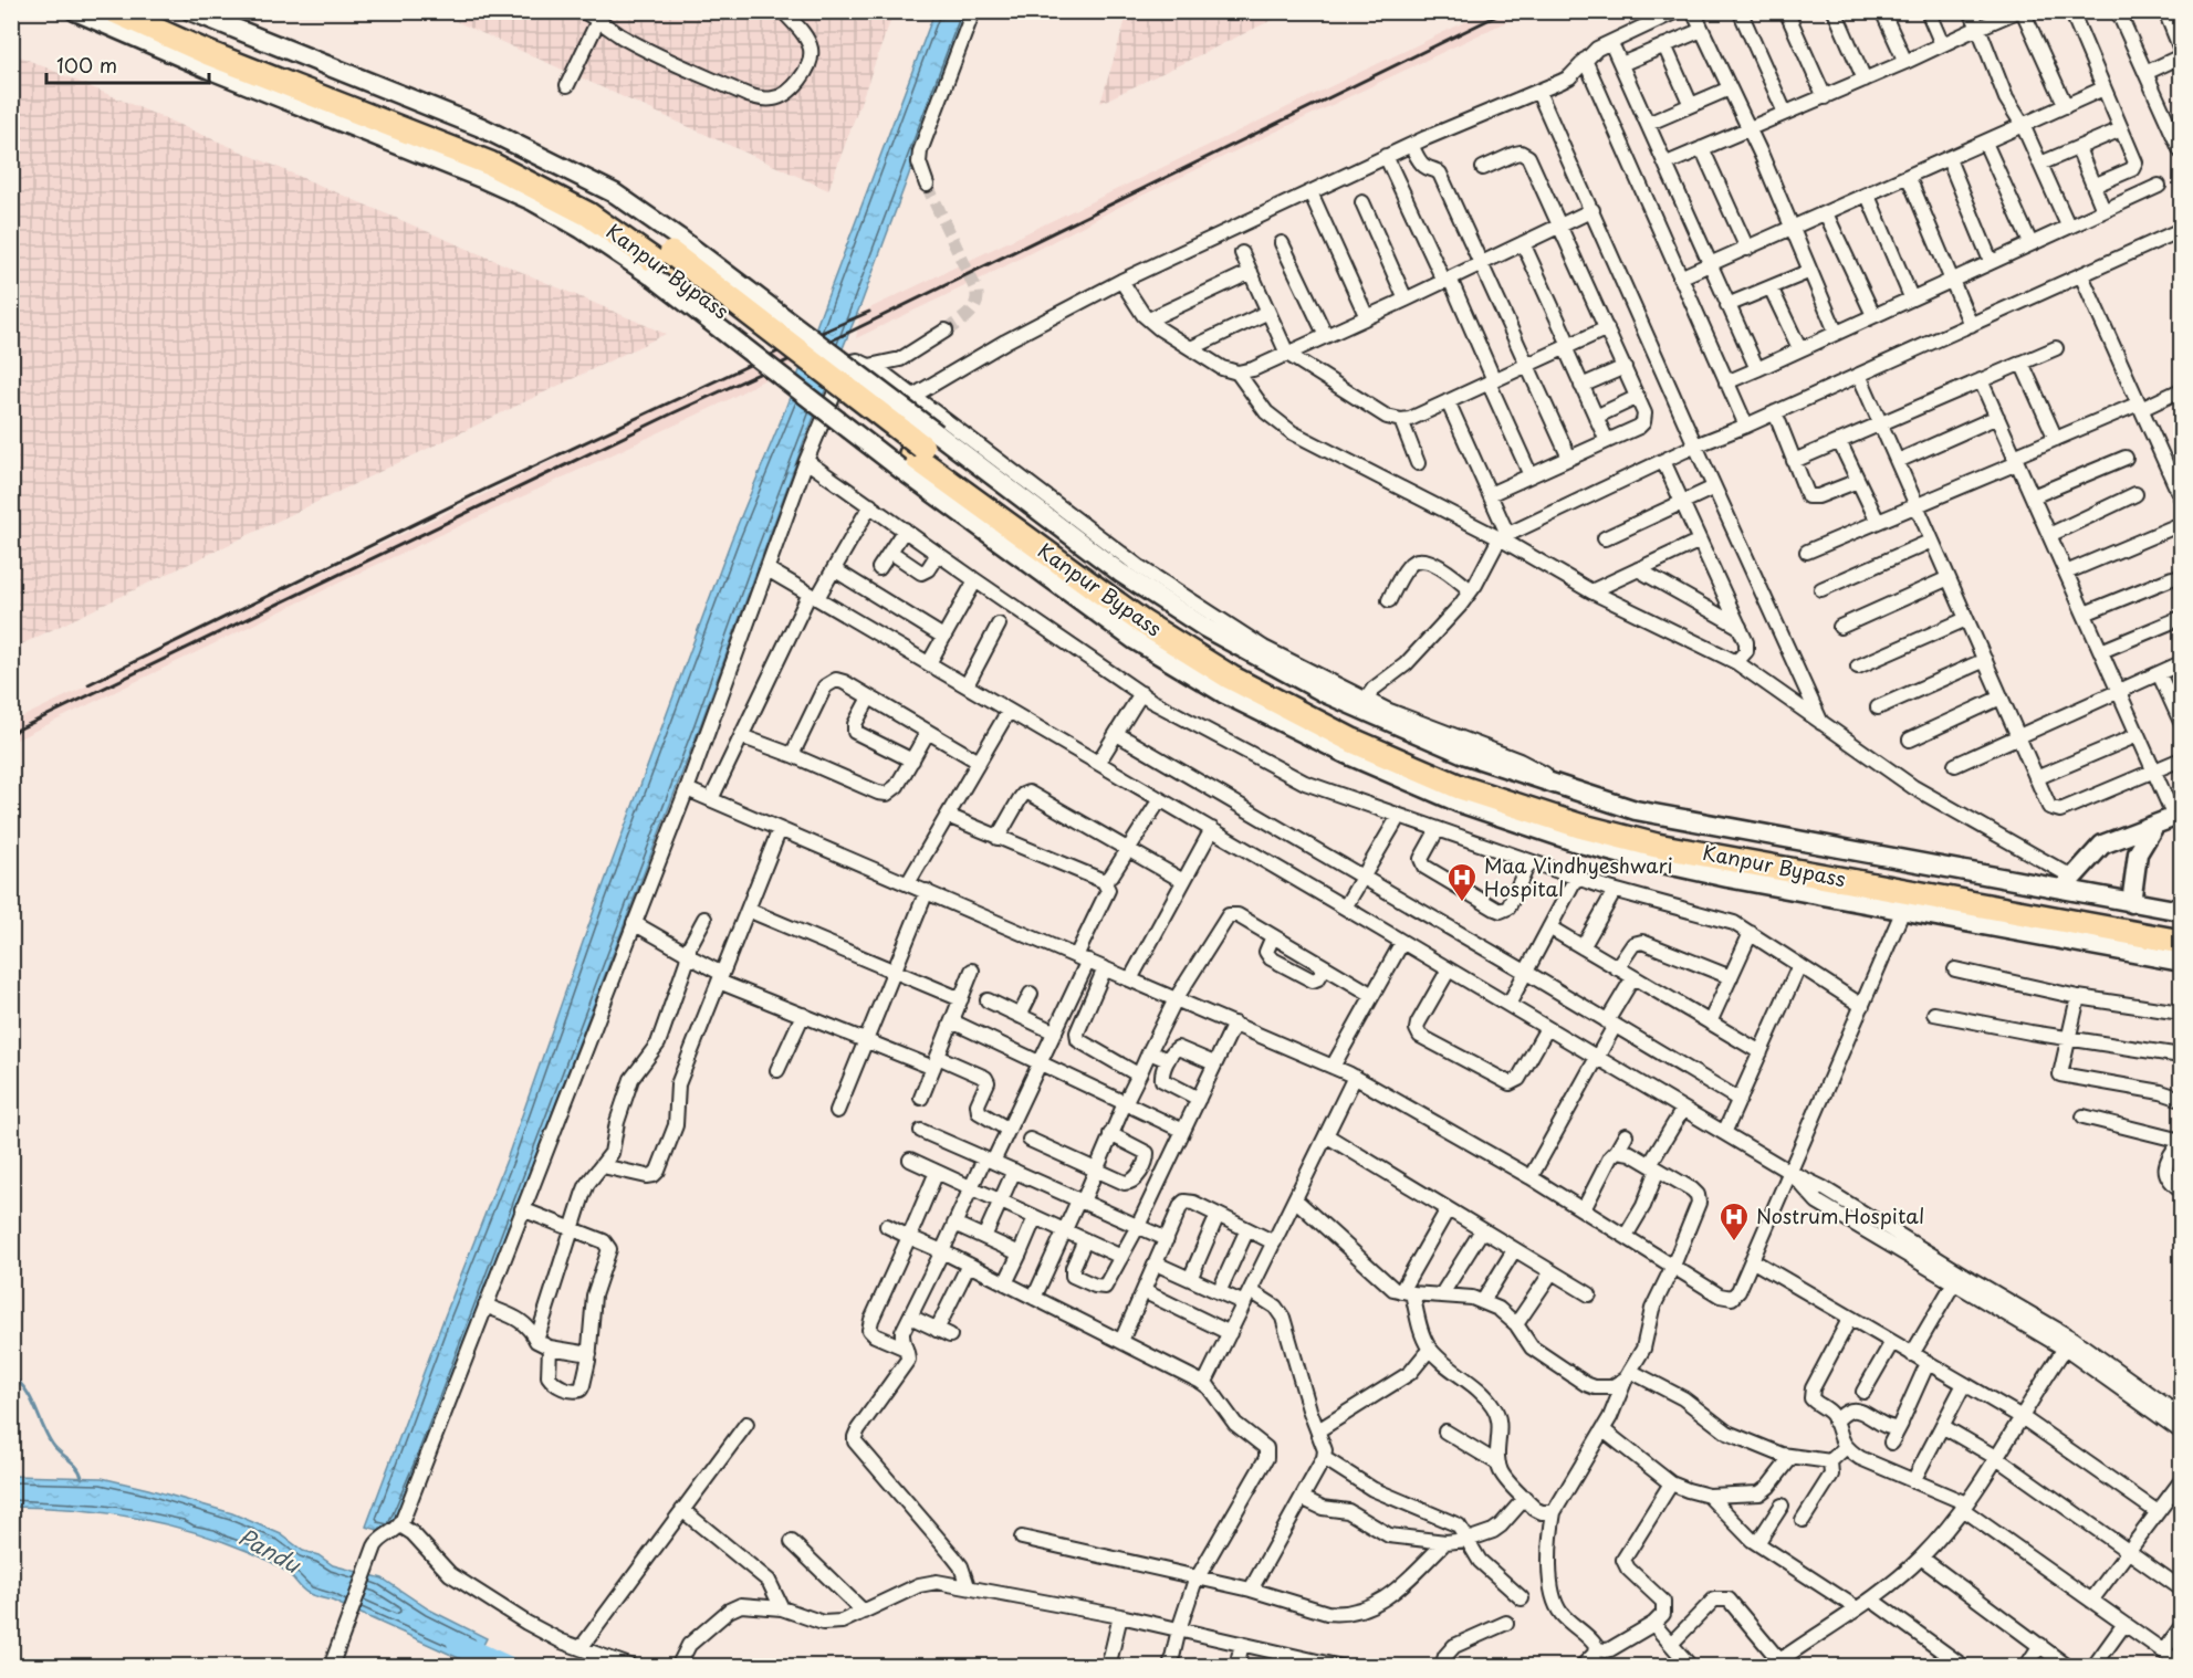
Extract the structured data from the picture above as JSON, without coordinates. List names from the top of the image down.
{
  "streets": {
    "highway": ["Kanpur Bypass"]
  },
  "water": ["Pandu"],
  "places": {
    "hospital": ["Maa Vindhyeshwari Hospital", "Nostrum Hospital"]
  },
  "scale_bar": "100 m"
}
